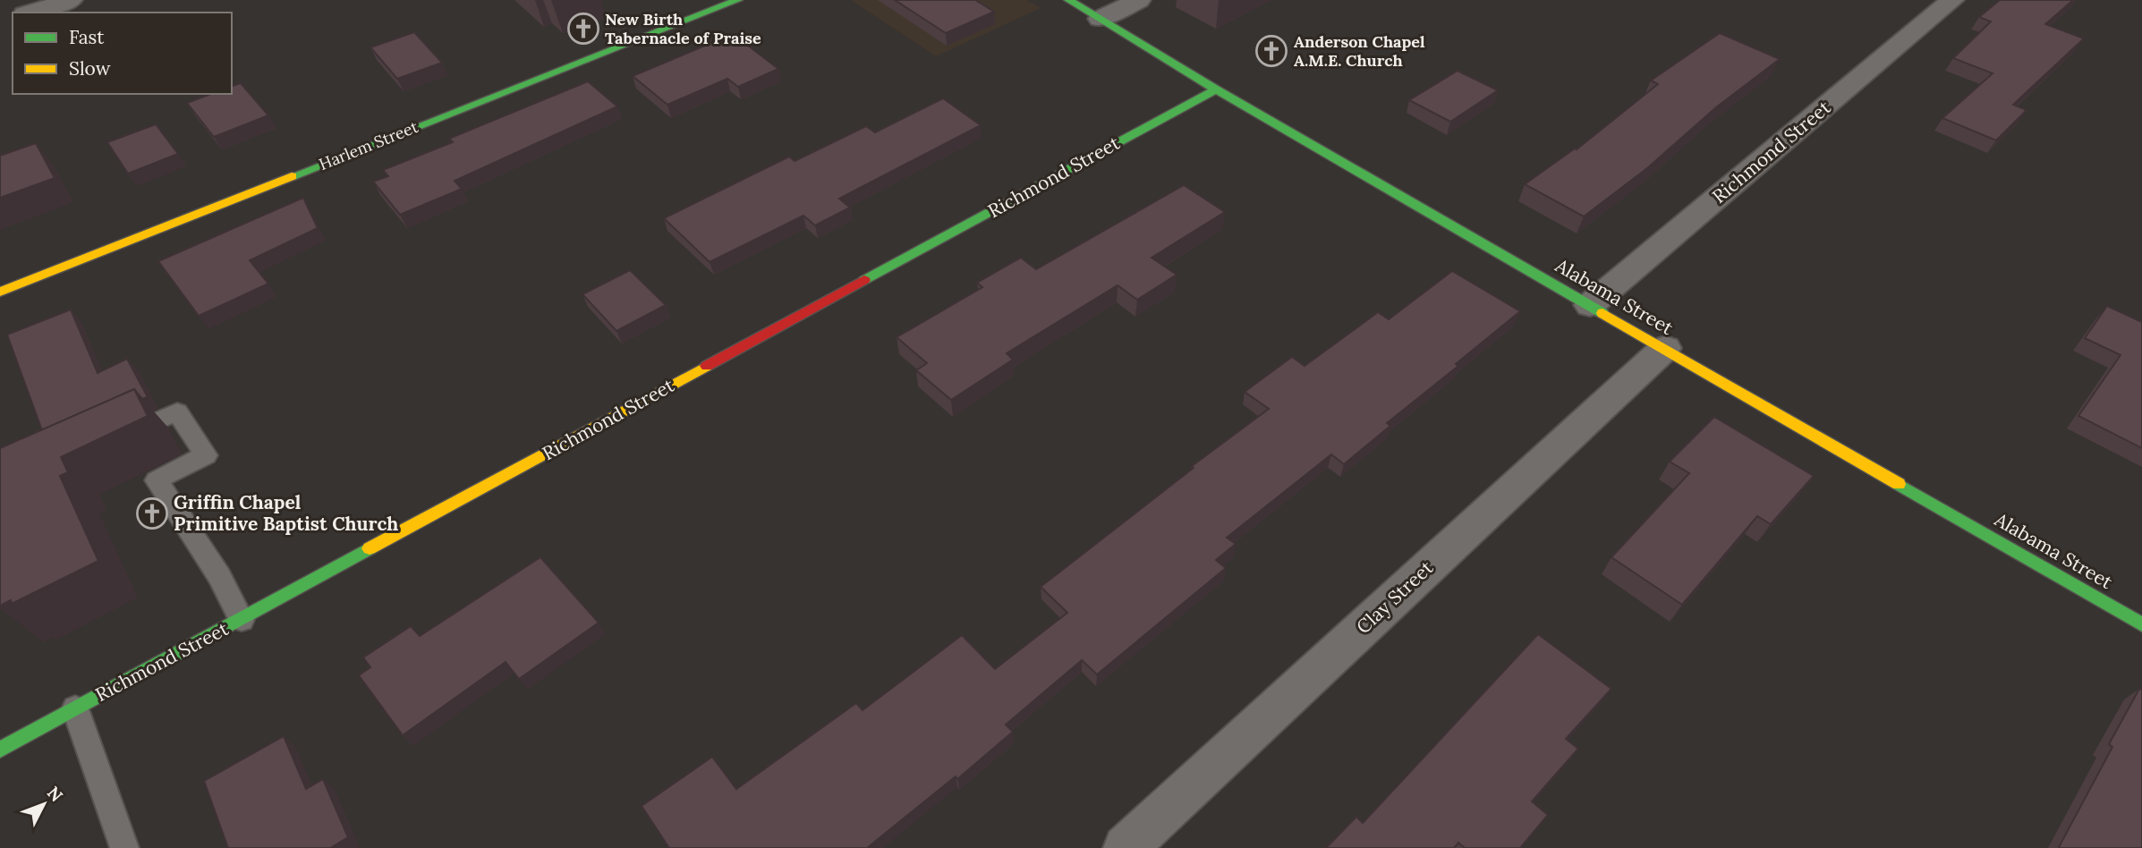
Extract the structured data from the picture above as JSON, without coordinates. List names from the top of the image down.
{
  "streets": {
    "street": [
      "Harlem Street",
      "Richmond Street",
      "Alabama Street",
      "Clay Street"
    ]
  },
  "crossings": [
    ["Richmond Street", "Alabama Street"],
    ["Alabama Street", "Clay Street"]
  ],
  "places": {
    "church": ["New Birth Tabernacle of Praise", "Anderson Chapel A.M.E. Church", "Griffin Chapel Primitive Baptist Church"]
  },
  "legend": ["Fast", "Slow"],
  "north": "top right"
}
